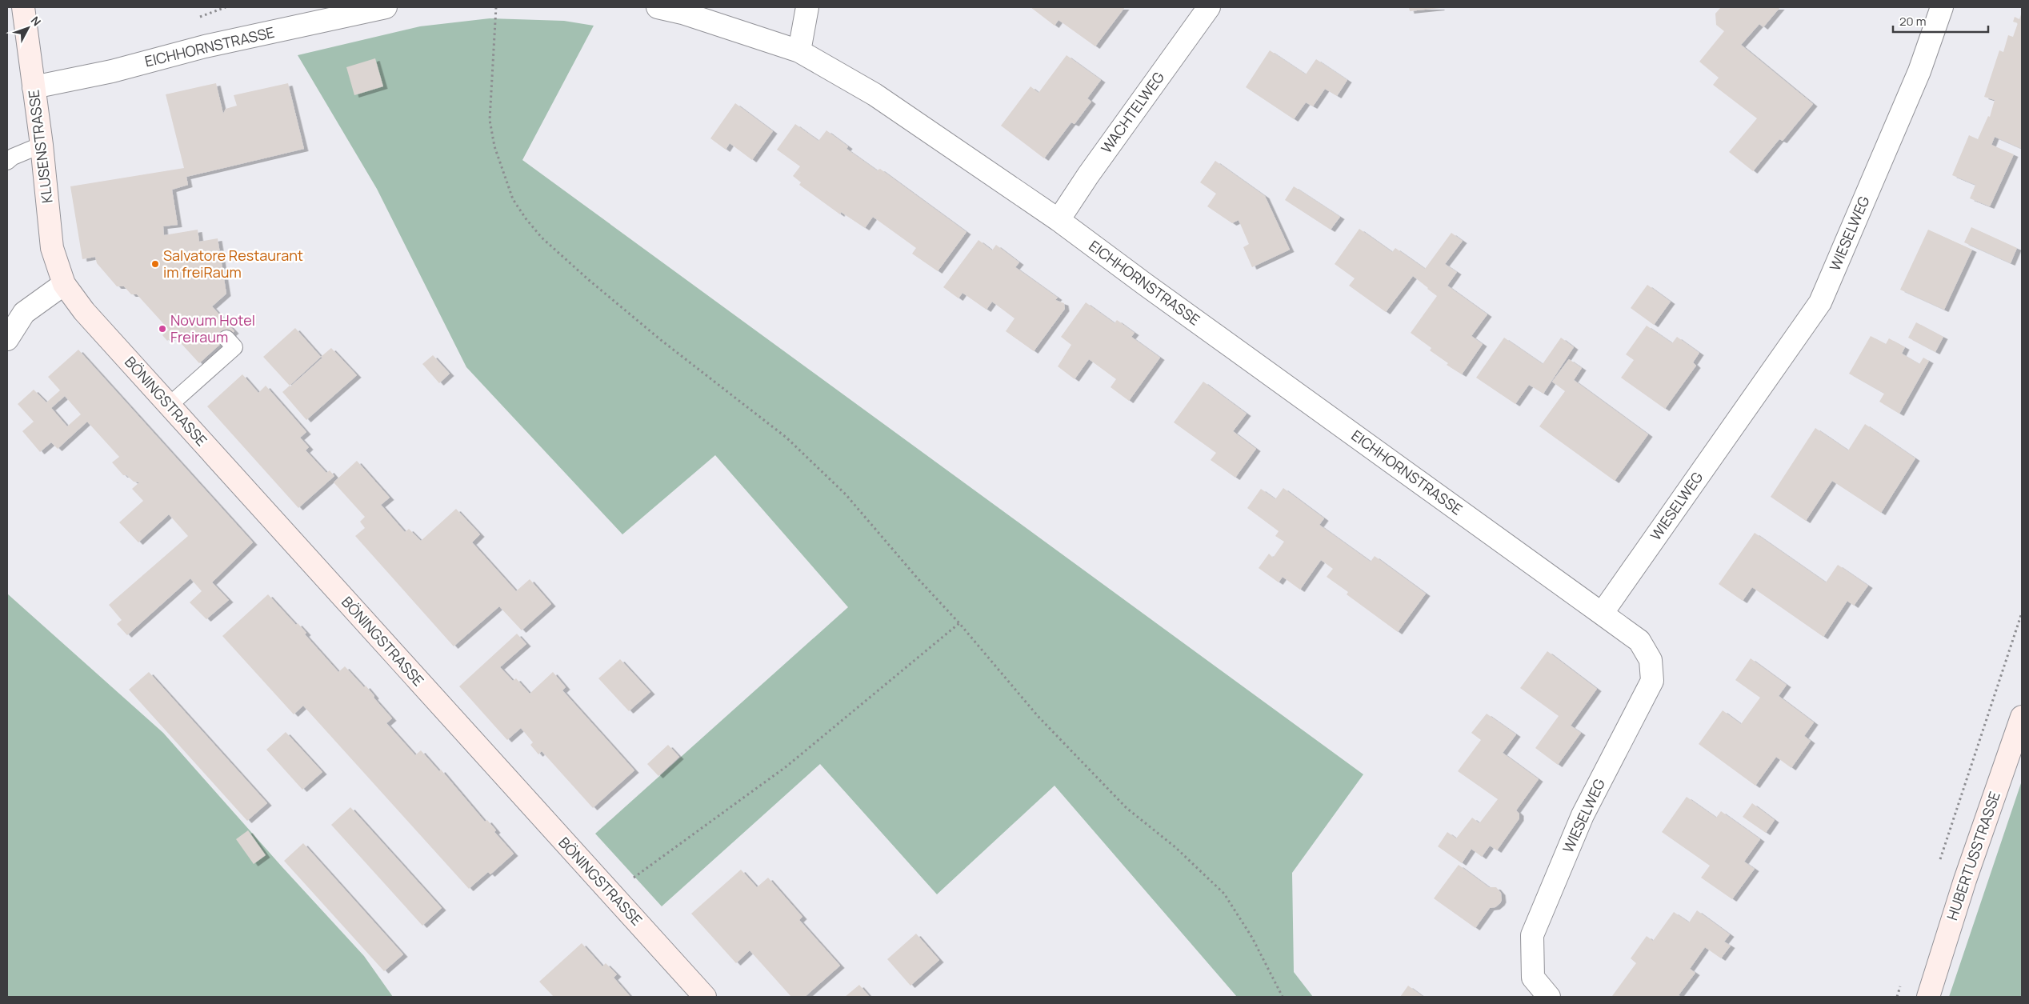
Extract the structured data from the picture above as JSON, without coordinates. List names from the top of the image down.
{
  "streets": {
    "street": [
      "EICHHORNSTRASSE",
      "WACHTELWEG",
      "KLUSENSTRASSE",
      "WIESELWEG",
      "BÖNINGSTRASSE",
      "HUBERTUSSTRASSE"
    ]
  },
  "crossings": [
    ["EICHHORNSTRASSE", "WACHTELWEG"],
    ["EICHHORNSTRASSE", "KLUSENSTRASSE"],
    ["EICHHORNSTRASSE", "WIESELWEG"],
    ["KLUSENSTRASSE", "BÖNINGSTRASSE"]
  ],
  "places": ["Salvatore Restaurant im freiRaum", "Novum Hotel Freiraum"],
  "scale_bar": "20 m",
  "north": "top right"
}
